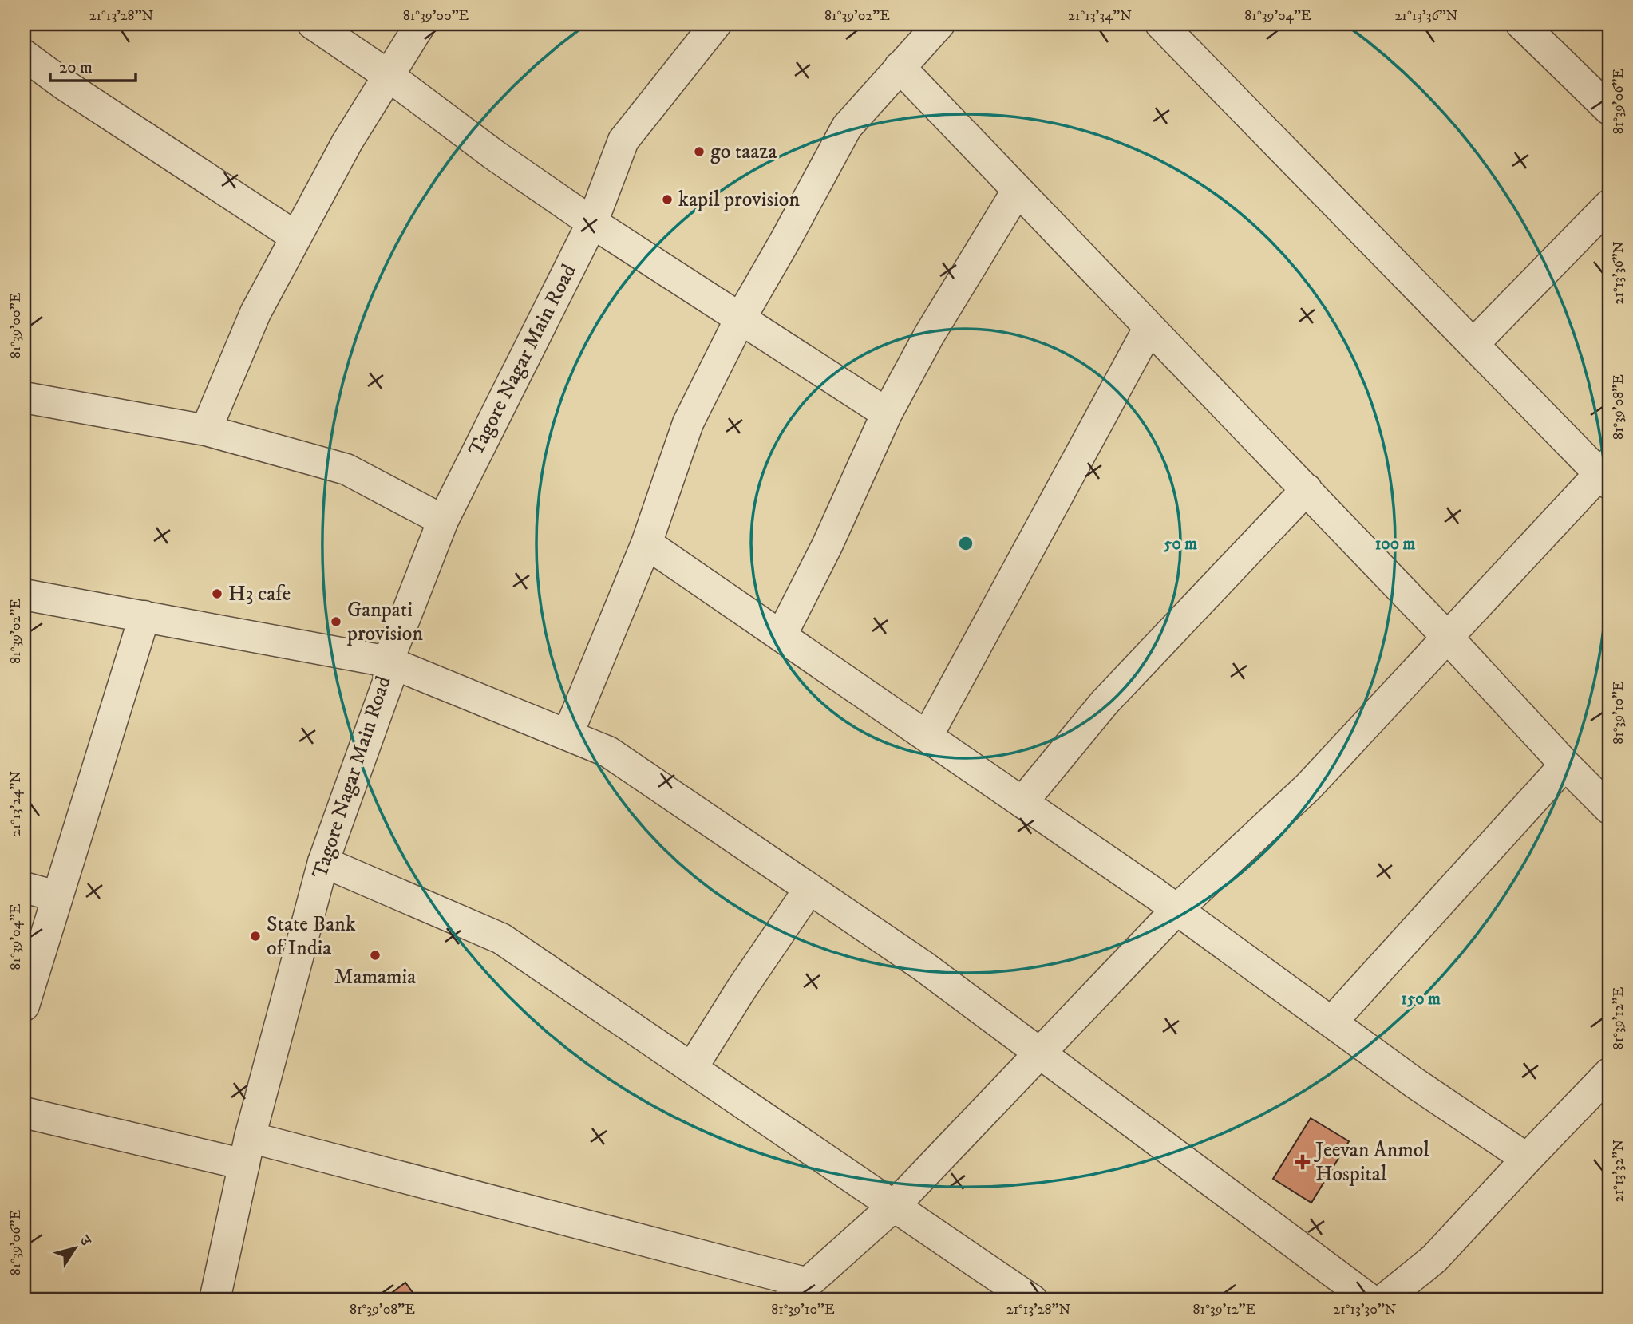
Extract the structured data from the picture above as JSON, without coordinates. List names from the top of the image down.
{
  "streets": {
    "street": ["Tagore Nagar Main Road"]
  },
  "places": {
    "other": [
      "go taaza",
      "kapil provision",
      "H3 cafe",
      "Ganpati provision",
      "State Bank of India",
      "Mamamia"
    ],
    "health": ["Jeevan Anmol Hospital"]
  },
  "scale_bar": "20 m",
  "north": "top right",
  "coordinates": [
    "21°13'28\"N",
    "81°39'00\"E",
    "81°39'02\"E",
    "21°13'34\"N",
    "81°39'04\"E",
    "21°13'36\"N",
    "81°39'06\"E",
    "81°39'08\"E",
    "81°39'10\"E",
    "21°13'24\"N",
    "81°39'12\"E",
    "21°13'32\"N",
    "21°13'30\"N"
  ],
  "rings": ["50 m", "100 m", "150 m"]
}
